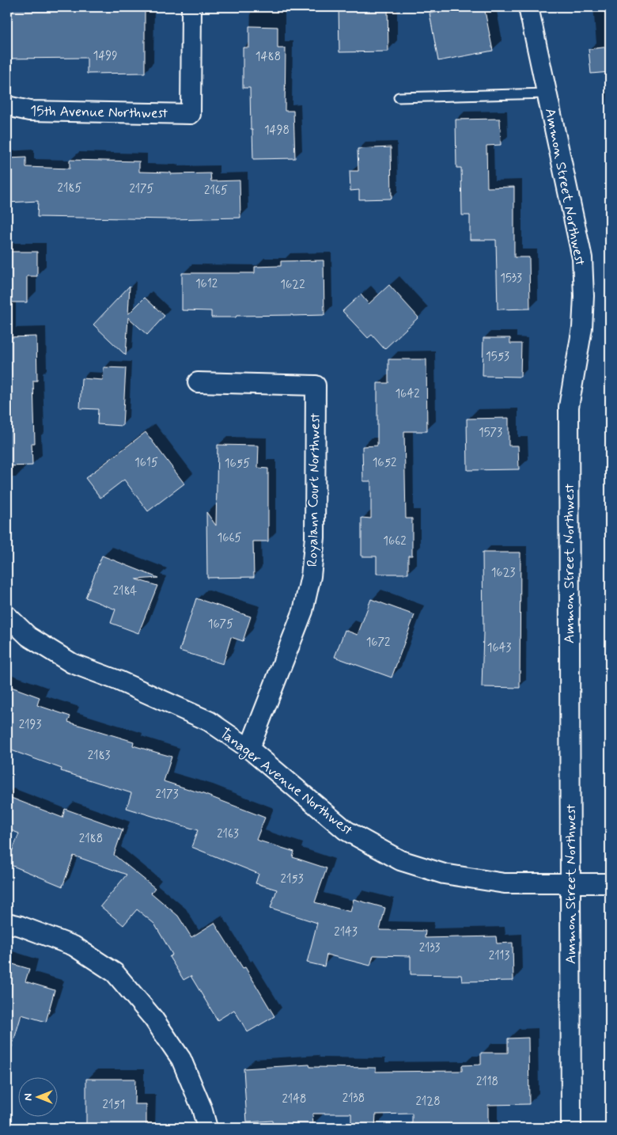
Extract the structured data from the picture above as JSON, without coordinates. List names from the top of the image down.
{
  "streets": {
    "street": [
      "15th Avenue Northwest",
      "Ammon Street Northwest",
      "Royalann Court Northwest",
      "Tanager Avenue Northwest"
    ]
  },
  "crossings": [
    ["Ammon Street Northwest", "Tanager Avenue Northwest"],
    ["Royalann Court Northwest", "Tanager Avenue Northwest"]
  ],
  "house_numbers": [
    "1499",
    "1488",
    "1498",
    "2185",
    "2175",
    "2165",
    "1533",
    "1612",
    "1622",
    "1553",
    "1642",
    "1573",
    "1615",
    "1652",
    "1655",
    "1665",
    "1662",
    "1623",
    "2184",
    "1675",
    "1672",
    "1643",
    "2193",
    "2183",
    "2173",
    "2163",
    "2188",
    "2153",
    "2143",
    "2133",
    "2113",
    "2118",
    "2138",
    "2148",
    "2128",
    "2151"
  ],
  "north": "left"
}
